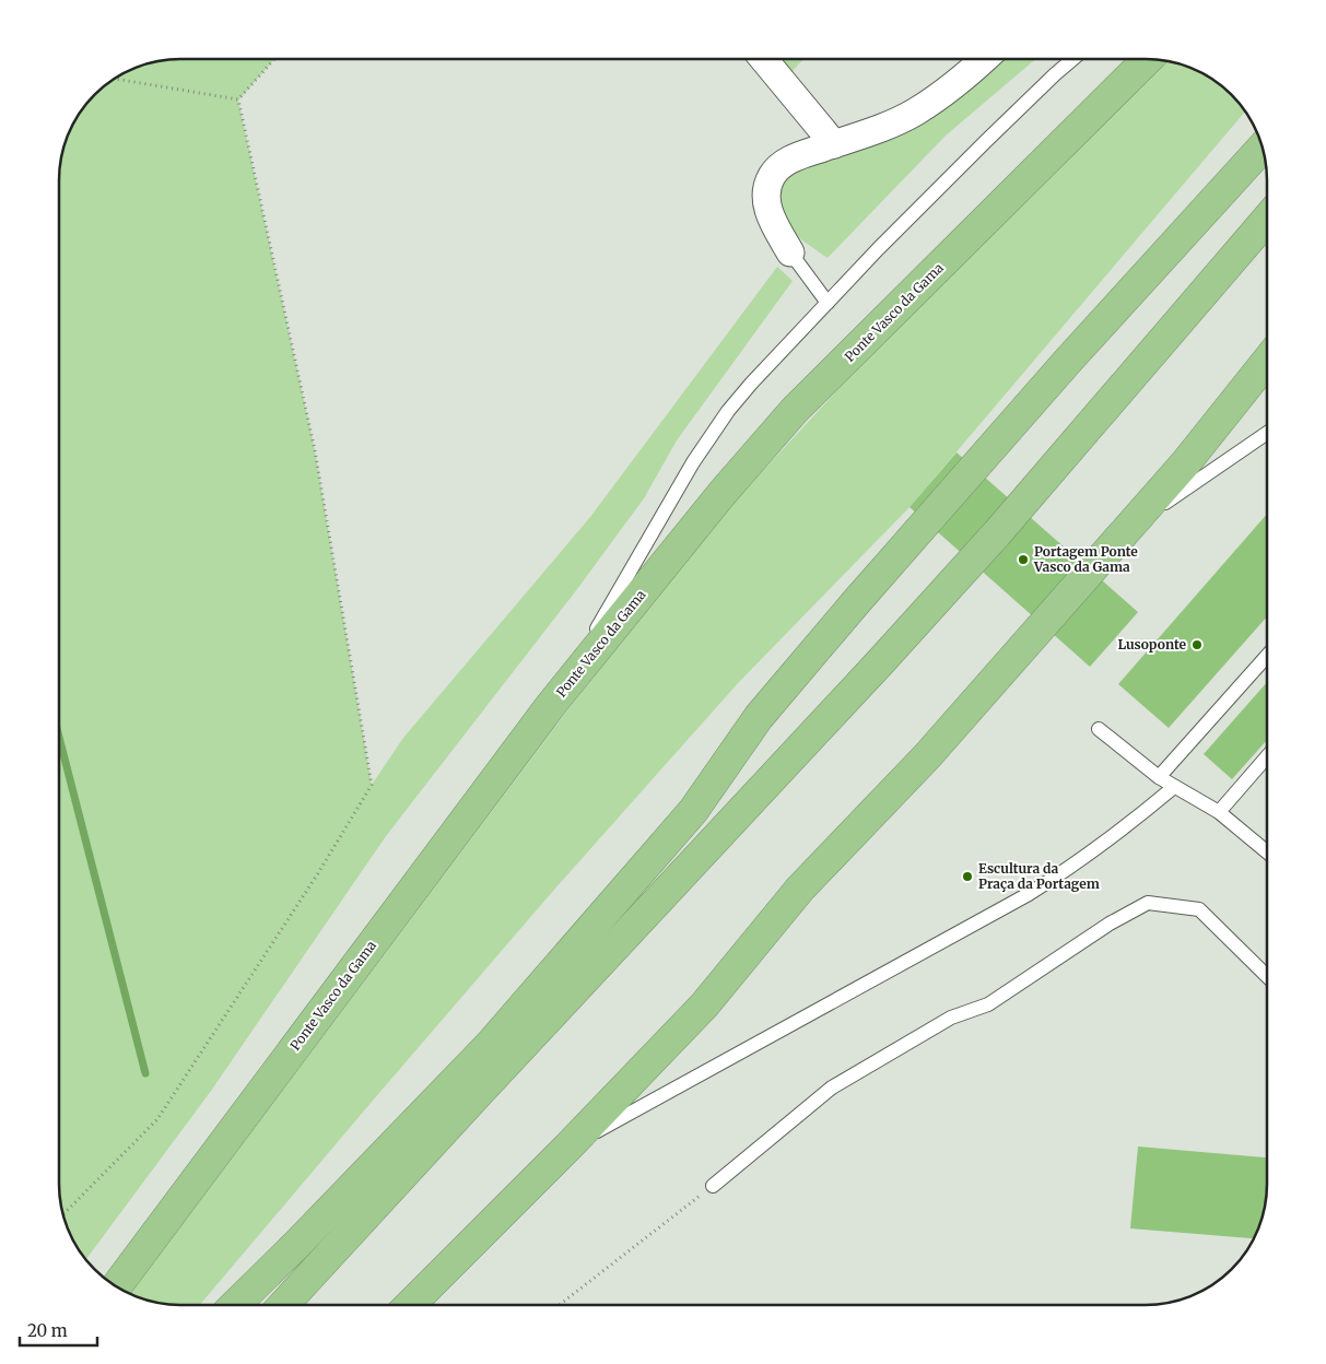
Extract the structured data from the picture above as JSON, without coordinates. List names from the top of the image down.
{
  "streets": {
    "highway": ["Ponte Vasco da Gama"]
  },
  "places": ["Portagem Ponte Vasco da Gama", "Lusoponte", "Escultura da Praça da Portagem"],
  "scale_bar": "20 m"
}
